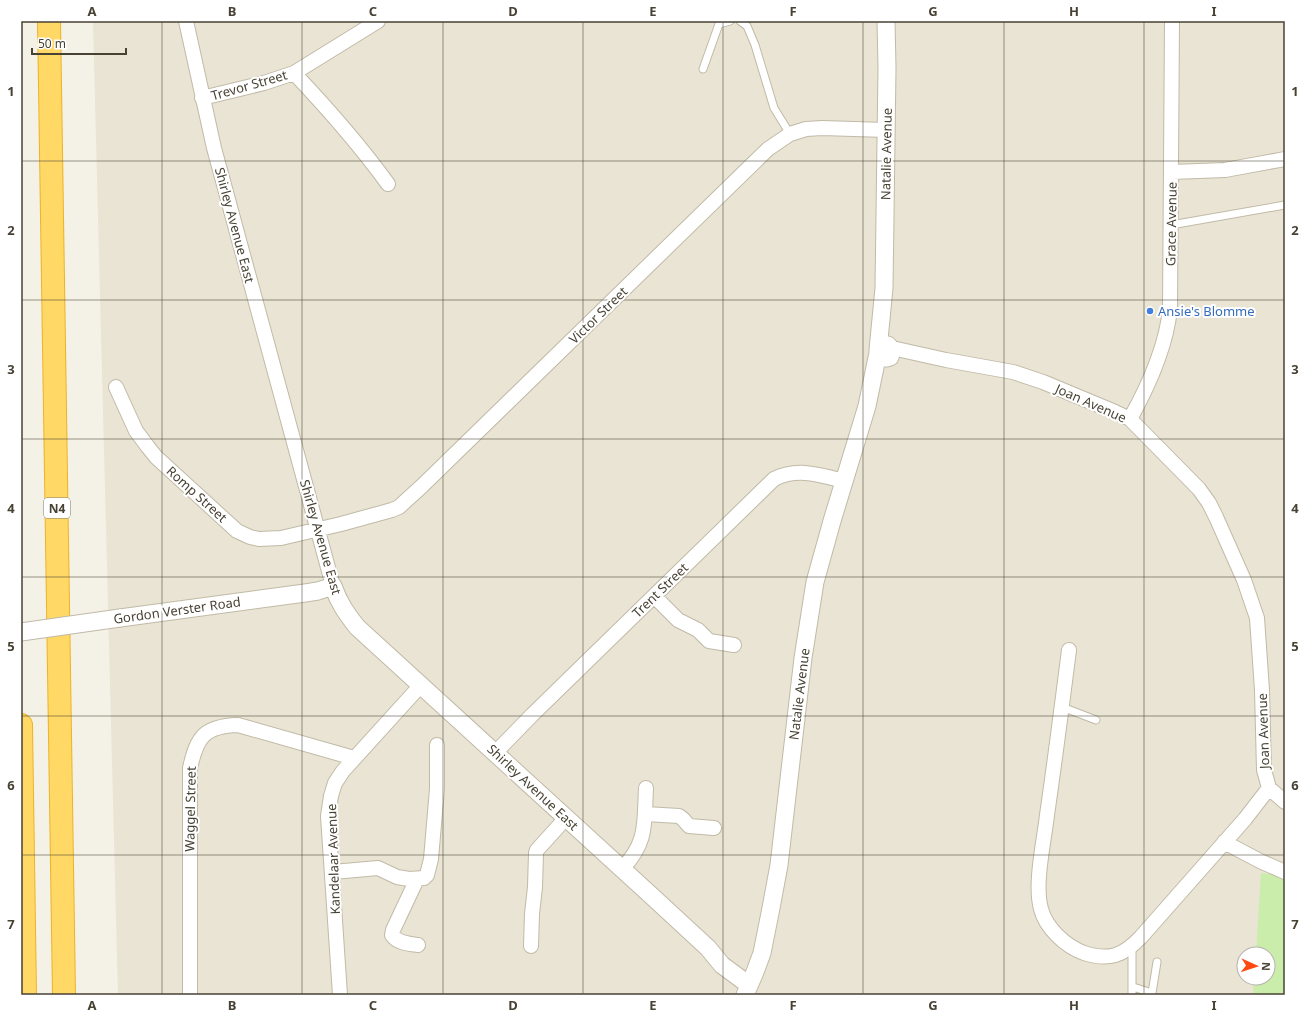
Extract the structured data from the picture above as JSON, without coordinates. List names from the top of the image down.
{
  "streets": {
    "highway": ["N4"],
    "street": [
      "Trevor Street",
      "Natalie Avenue",
      "Grace Avenue",
      "Shirley Avenue East",
      "Victor Street",
      "Joan Avenue",
      "Romp Street",
      "Trent Street",
      "Gordon Verster Road",
      "Waggel Street",
      "Kandelaar Avenue"
    ]
  },
  "crossings": [
    ["Trevor Street", "Shirley Avenue East"],
    ["Natalie Avenue", "Shirley Avenue East"],
    ["Natalie Avenue", "Victor Street"],
    ["Natalie Avenue", "Joan Avenue"],
    ["Natalie Avenue", "Trent Street"],
    ["Grace Avenue", "Joan Avenue"],
    ["Shirley Avenue East", "Victor Street"],
    ["Shirley Avenue East", "Romp Street"],
    ["Shirley Avenue East", "Trent Street"],
    ["Shirley Avenue East", "Gordon Verster Road"],
    ["Shirley Avenue East", "Kandelaar Avenue"],
    ["Victor Street", "Romp Street"],
    ["Waggel Street", "Kandelaar Avenue"]
  ],
  "places": ["Ansie's Blomme"],
  "scale_bar": "50 m",
  "north": "right",
  "grid": {
    "columns": [
      "A",
      "B",
      "C",
      "D",
      "E",
      "F",
      "G",
      "H",
      "I"
    ],
    "rows": [
      "1",
      "2",
      "3",
      "4",
      "5",
      "6",
      "7"
    ]
  }
}
